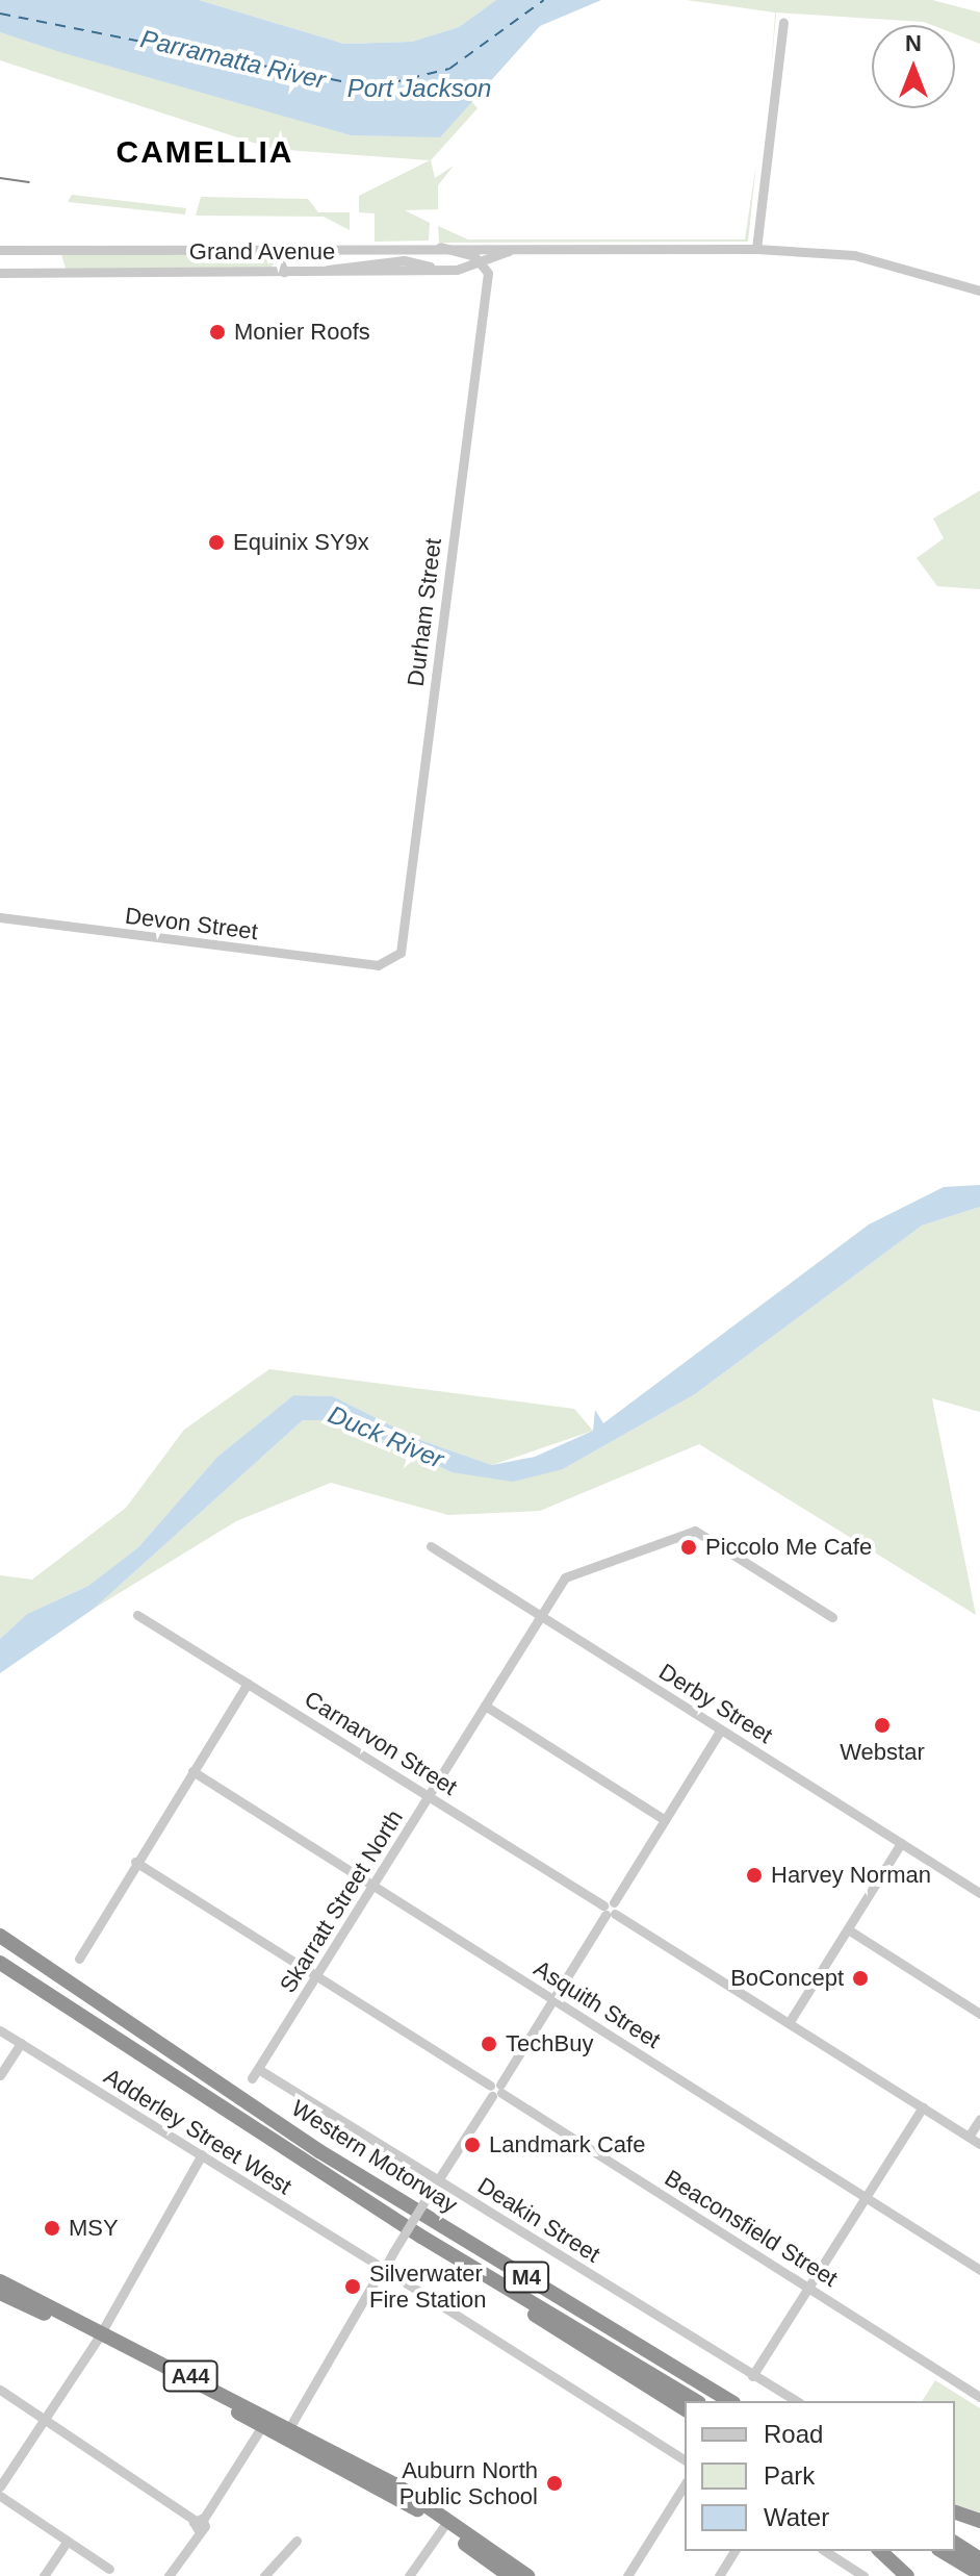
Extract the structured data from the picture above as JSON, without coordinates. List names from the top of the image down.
{
  "streets": {
    "highway": ["Western Motorway", "M4", "A44"],
    "street": [
      "Grand Avenue",
      "Durham Street",
      "Devon Street",
      "Derby Street",
      "Carnarvon Street",
      "Skarratt Street North",
      "Asquith Street",
      "Adderley Street West",
      "Deakin Street",
      "Beaconsfield Street"
    ]
  },
  "crossings": [
    ["Durham Street", "Devon Street"],
    ["Derby Street", "Skarratt Street North"],
    ["Carnarvon Street", "Skarratt Street North"],
    ["Skarratt Street North", "Asquith Street"],
    ["Skarratt Street North", "Deakin Street"],
    ["Skarratt Street North", "Beaconsfield Street"],
    ["Western Motorway", "M4"]
  ],
  "districts": ["CAMELLIA"],
  "water": ["Parramatta River", "Port Jackson", "Duck River"],
  "places": [
    "Monier Roofs",
    "Equinix SY9x",
    "Piccolo Me Cafe",
    "Webstar",
    "Harvey Norman",
    "BoConcept",
    "TechBuy",
    "Landmark Cafe",
    "MSY",
    "Silverwater Fire Station",
    "Auburn North Public School"
  ],
  "legend": ["Road", "Park", "Water"],
  "north": "top"
}
